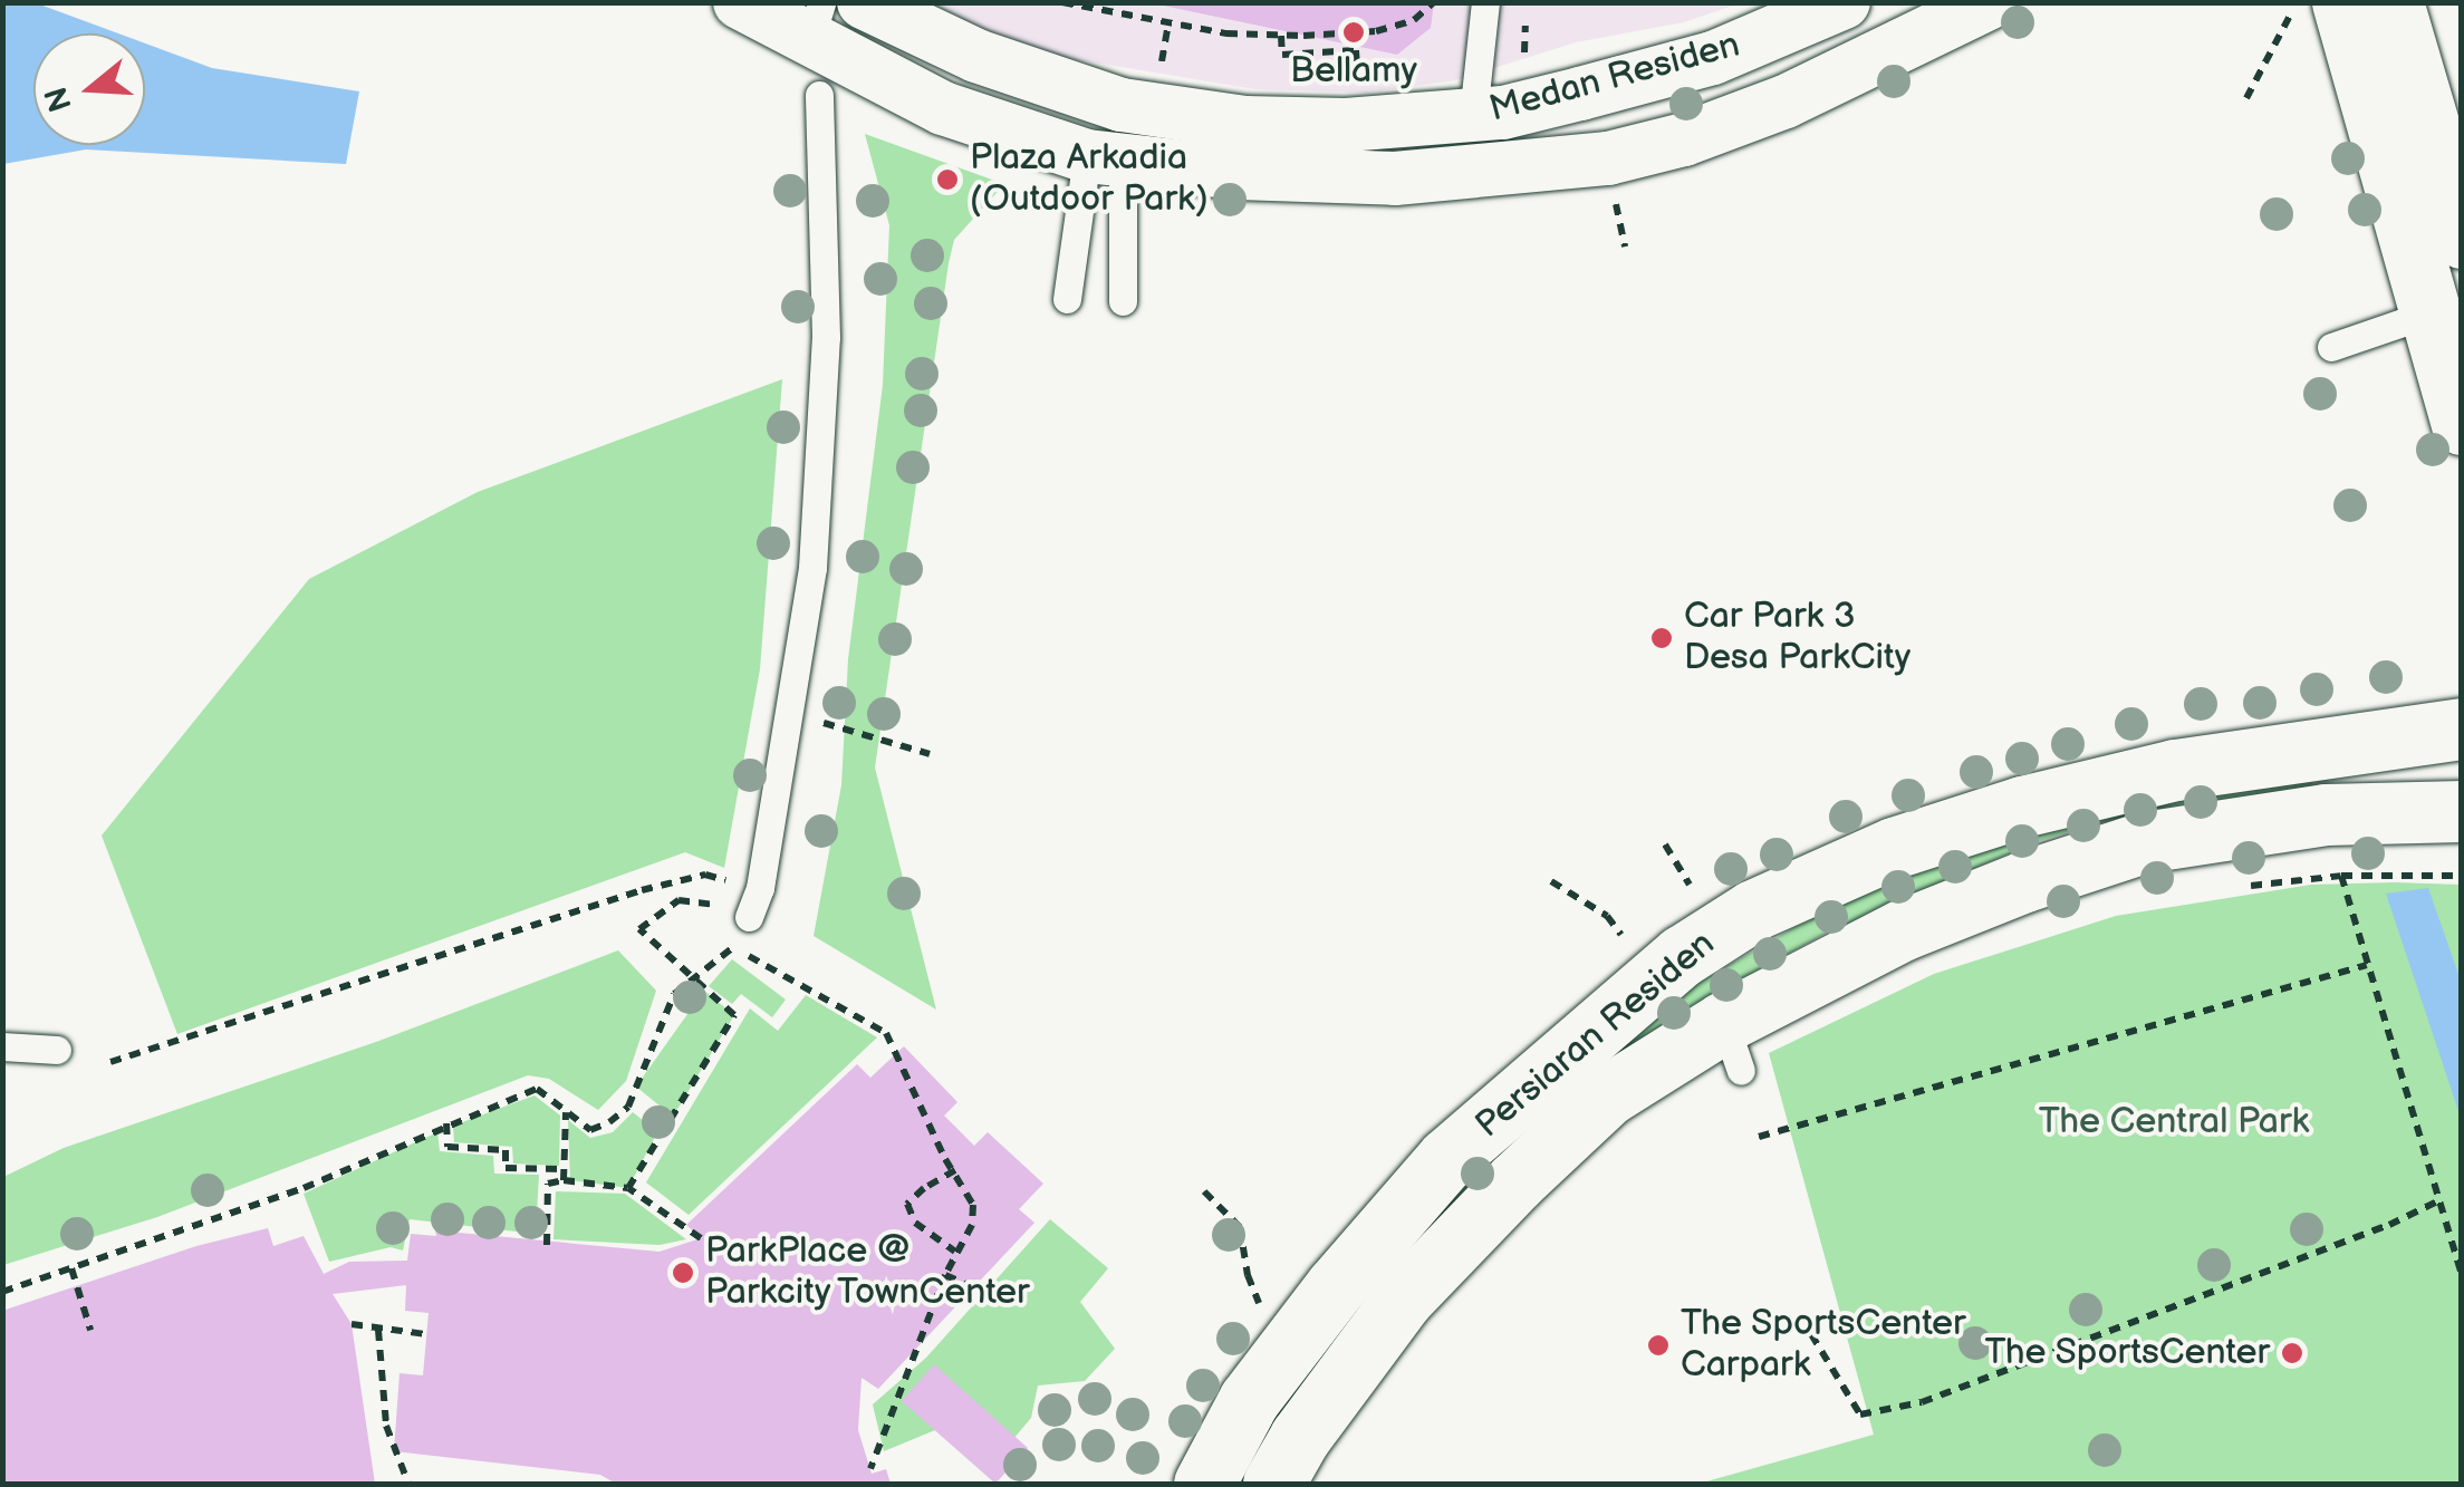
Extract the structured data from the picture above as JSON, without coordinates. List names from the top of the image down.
{
  "streets": {
    "street": ["Medan Residen", "Persiaran Residen"]
  },
  "parks": ["The Central Park"],
  "places": [
    "Bellamy",
    "Plaza Arkadia (Outdoor Park)",
    "Car Park 3 Desa ParkCity",
    "ParkPlace @ Parkcity TownCenter",
    "The SportsCenter Carpark",
    "The SportsCenter"
  ],
  "north": "left"
}
